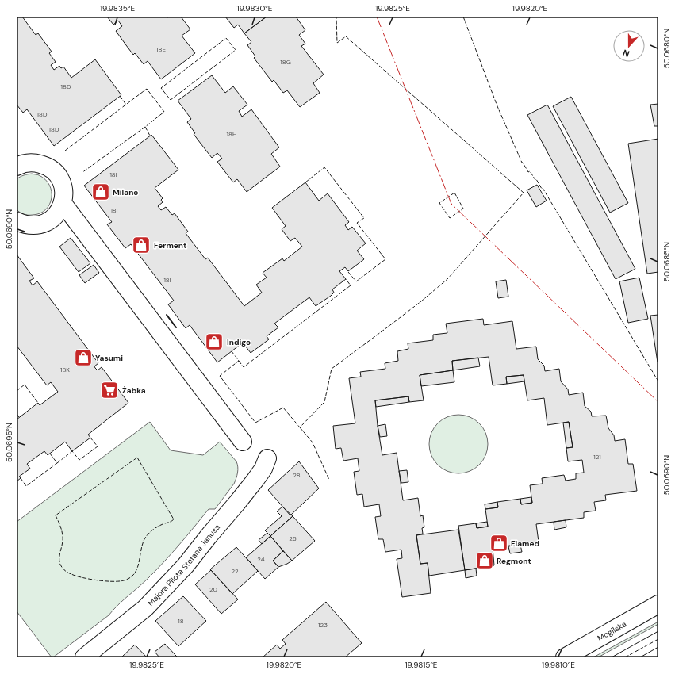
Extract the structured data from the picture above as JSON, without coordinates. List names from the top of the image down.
{
  "streets": {
    "street": ["Majora Pilota Stefana Janusa", "Mogilska"]
  },
  "places": {
    "shop": [
      "Milano",
      "Ferment",
      "Indigo",
      "Yasumi",
      "Flamed",
      "Regmont"
    ],
    "supermarket": ["Żabka"]
  },
  "house_numbers": [
    "18E",
    "18G",
    "18D",
    "18D",
    "18D",
    "18H",
    "18I",
    "18I",
    "18I",
    "18K",
    "121",
    "28",
    "26",
    "24",
    "22",
    "20",
    "18",
    "123"
  ],
  "north": "bottom",
  "coordinates": [
    "19.9835°E",
    "19.9830°E",
    "19.9825°E",
    "19.9820°E",
    "50.0680°N",
    "50.0690°N",
    "50.0685°N",
    "50.0695°N",
    "19.9815°E",
    "19.9810°E"
  ]
}
